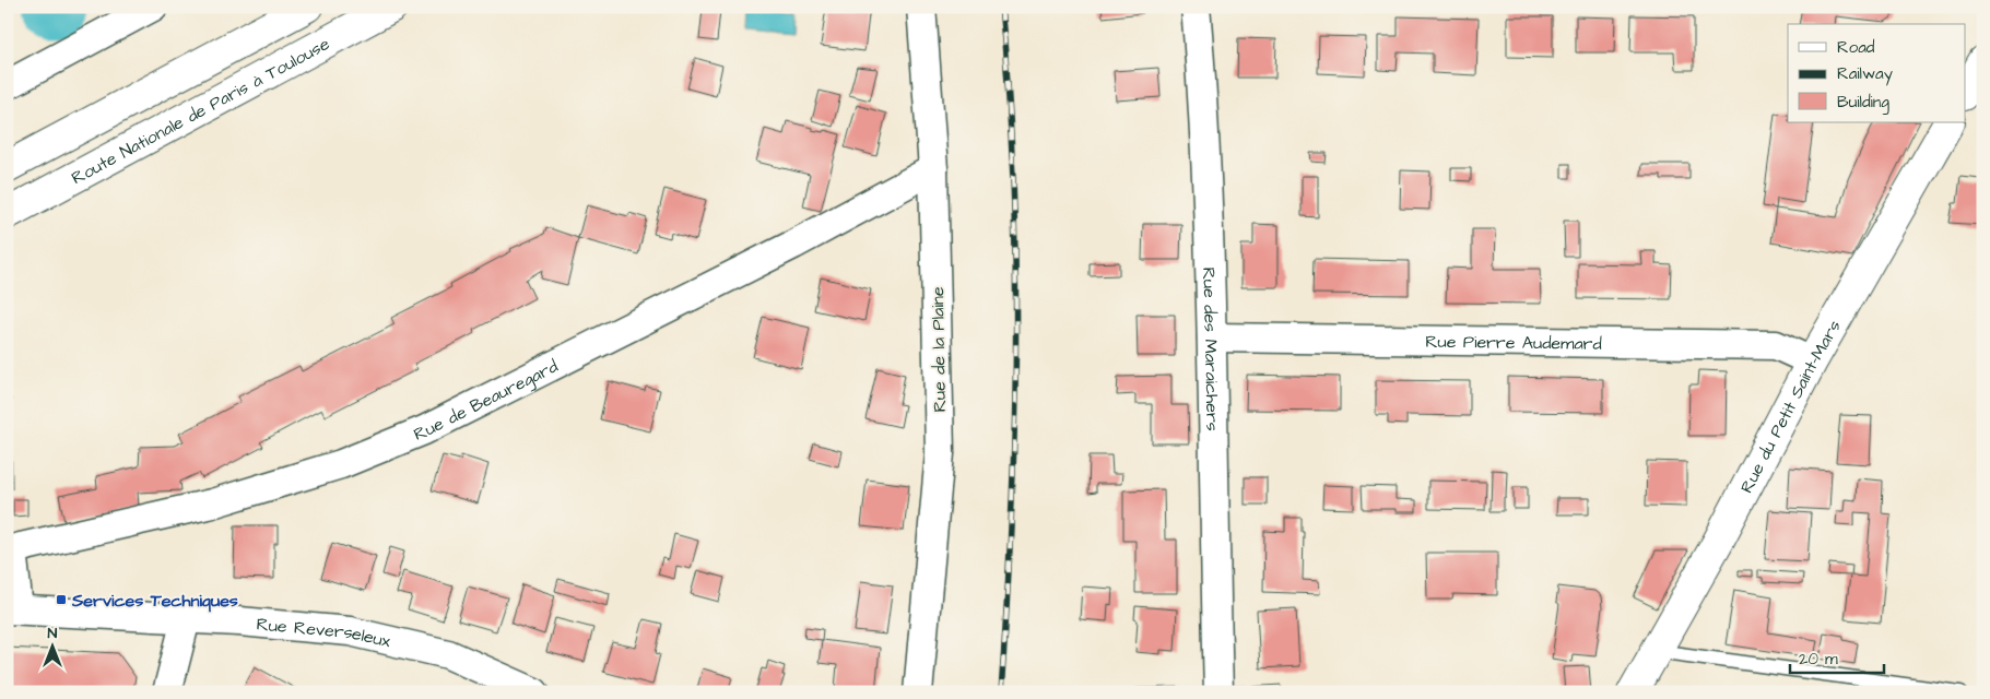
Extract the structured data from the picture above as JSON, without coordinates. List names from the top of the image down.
{
  "streets": {
    "main road": ["Route Nationale de Paris à Toulouse", "Rue du Petit Saint-Mars"],
    "street": [
      "Rue Pierre Audemard",
      "Rue de la Plaine",
      "Rue des Maraichers",
      "Rue de Beauregard",
      "Rue Reverseleux"
    ]
  },
  "crossings": [
    ["Rue Pierre Audemard", "Rue des Maraichers"],
    ["Rue Pierre Audemard", "Rue du Petit Saint-Mars"],
    ["Rue de la Plaine", "Rue de Beauregard"]
  ],
  "places": {
    "transit": ["Services Techniques"]
  },
  "legend": ["Road", "Railway", "Building"],
  "scale_bar": "20 m",
  "north": "top"
}
